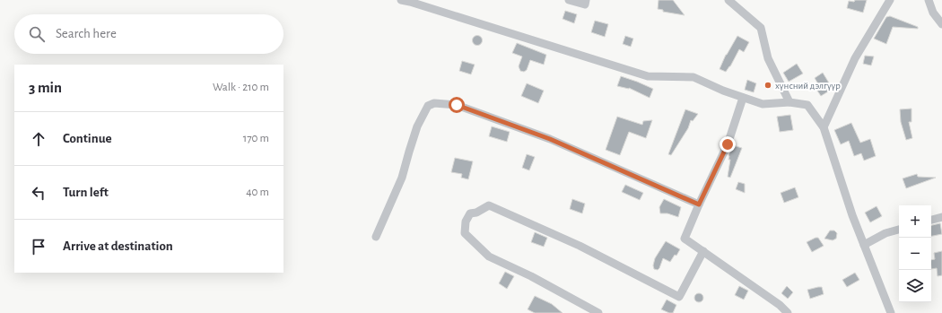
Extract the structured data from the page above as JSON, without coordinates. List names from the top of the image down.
{
  "places": ["хүнсний дэлгүүр"],
  "page": {
    "search": "Search here",
    "heading": ["3 min", "Walk · 210 m"],
    "list": [
      ["Continue", "170 m"],
      ["Turn left", "40 m"],
      "Arrive at destination"
    ],
    "map_buttons": ["+", "−"]
  }
}
